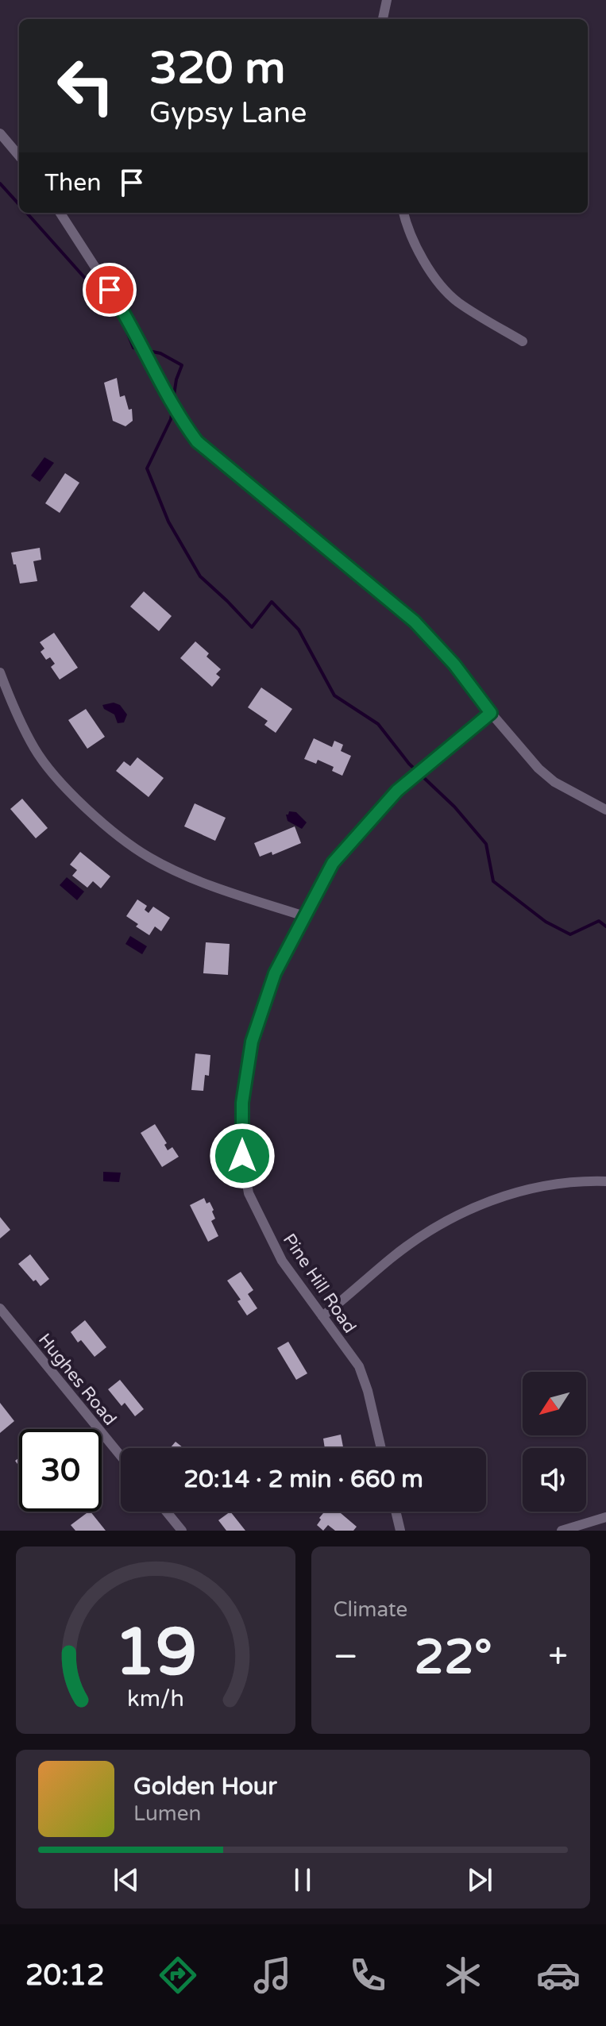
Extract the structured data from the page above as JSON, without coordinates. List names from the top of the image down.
{
  "streets": {
    "street": ["Pine Hill Road", "Hughes Road"]
  },
  "north": "bottom left",
  "page": {
    "turn": ["320 m", "Gypsy Lane"],
    "then": "Then",
    "limit": "30",
    "trip": "20:14 · 2 min · 660 m",
    "tile": "Climate",
    "heat": ["−", "22°", "+"],
    "song": ["Golden Hour", "Lumen"],
    "tabs": "20:12",
    "gauge": ["19", "km/h"]
  }
}
